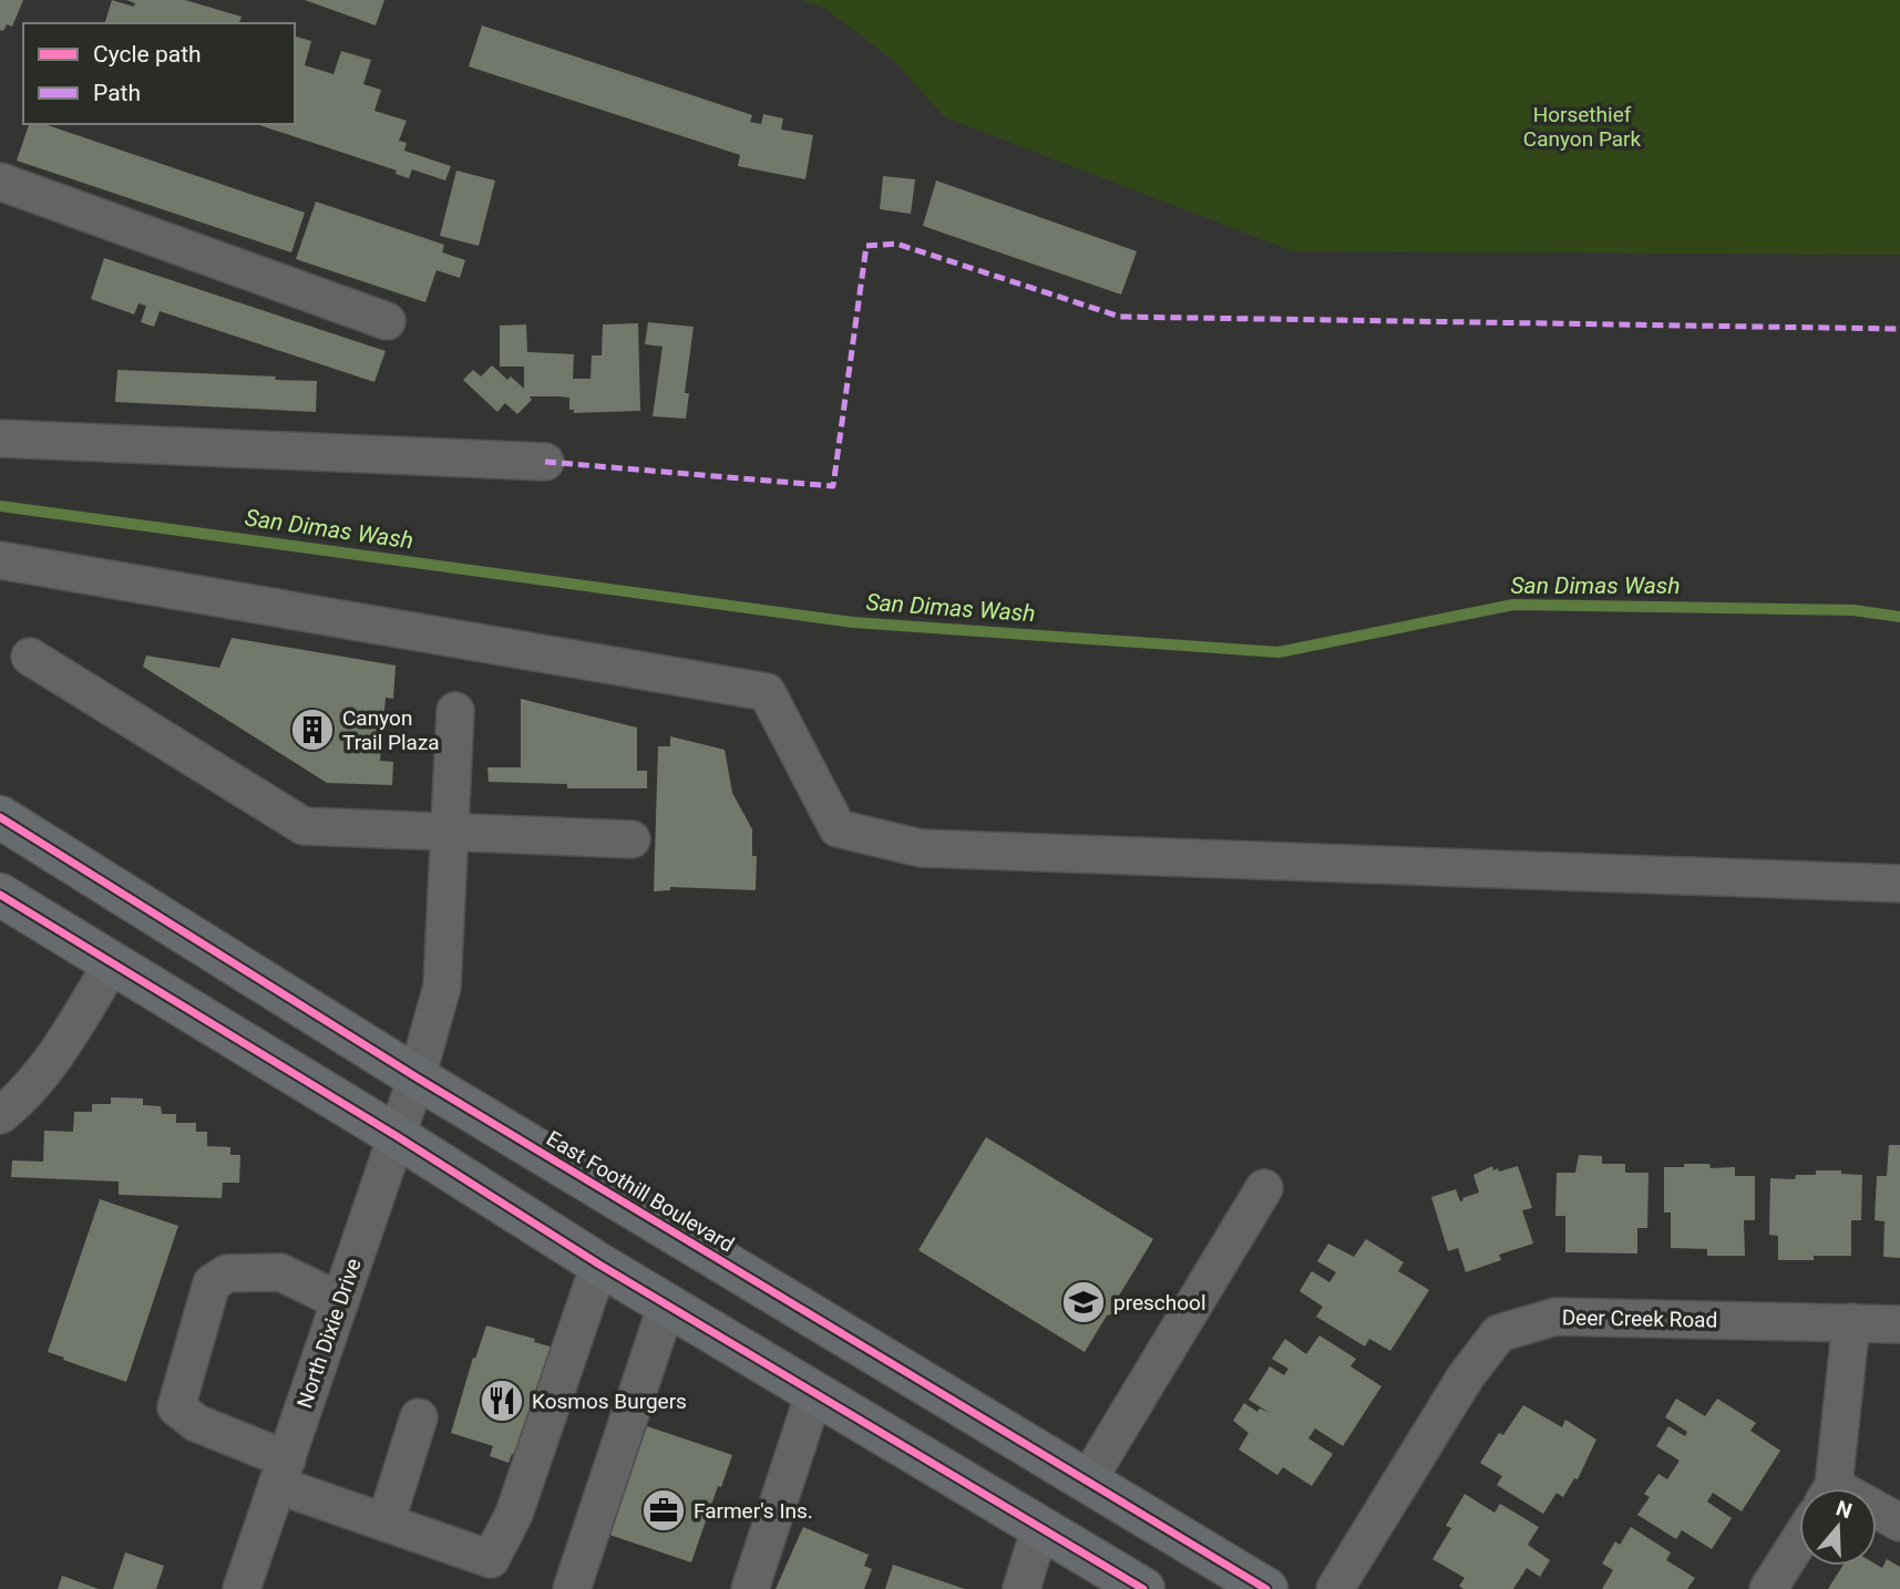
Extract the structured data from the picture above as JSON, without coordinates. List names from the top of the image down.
{
  "streets": {
    "main road": ["East Foothill Boulevard"],
    "street": ["Deer Creek Road", "North Dixie Drive"]
  },
  "crossings": [
    ["East Foothill Boulevard", "North Dixie Drive"]
  ],
  "water": ["San Dimas Wash"],
  "parks": ["Horsethief Canyon Park"],
  "places": {
    "building": ["Canyon Trail Plaza"],
    "school or university": ["preschool"],
    "restaurant": ["Kosmos Burgers"],
    "office": ["Farmer's Ins."]
  },
  "legend": ["Cycle path", "Path"],
  "north": "top"
}
